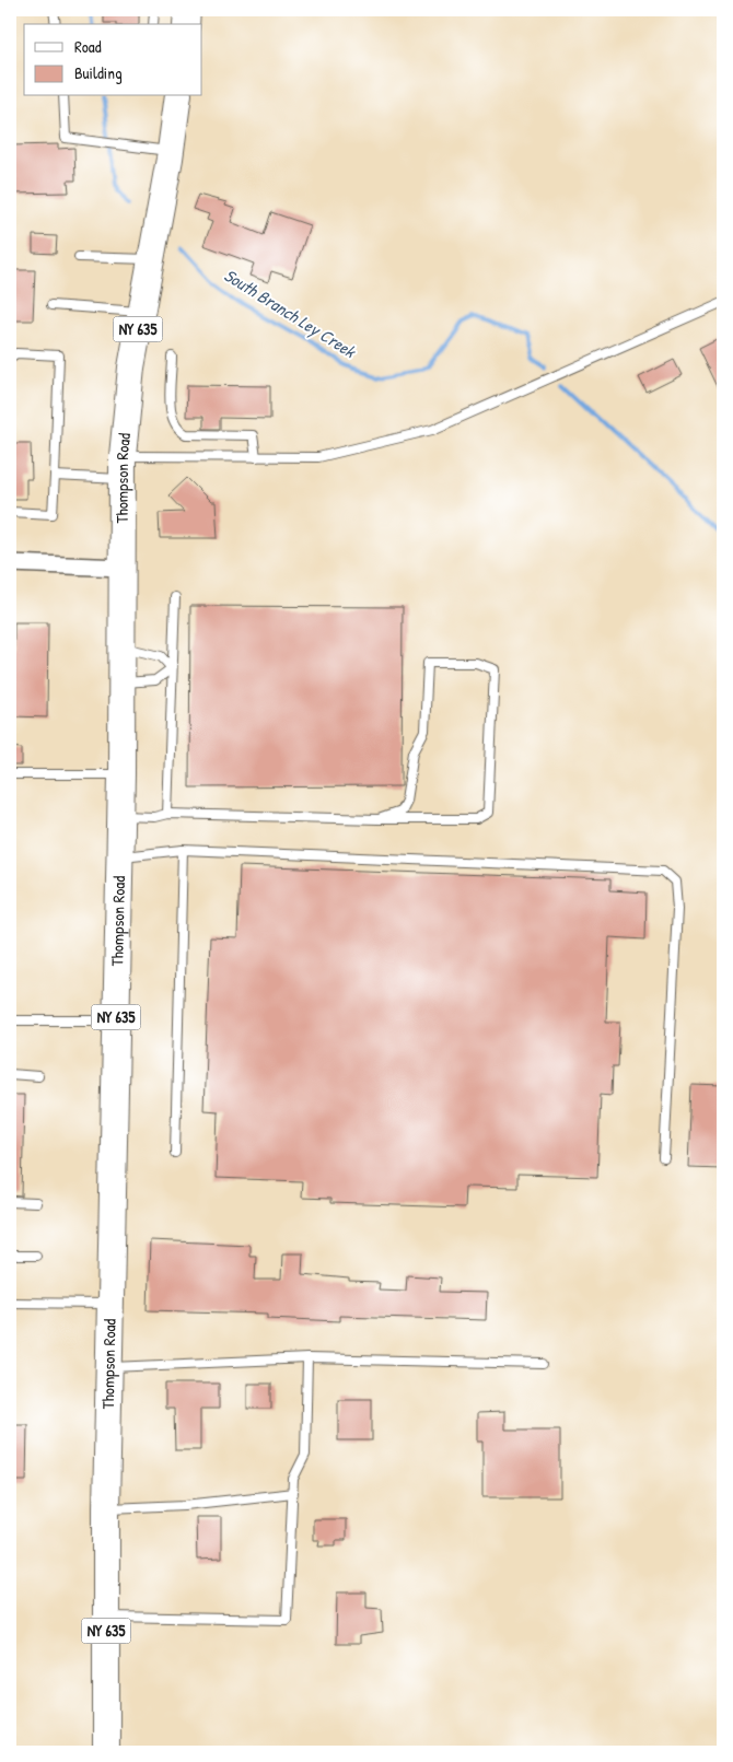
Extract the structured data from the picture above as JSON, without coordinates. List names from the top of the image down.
{
  "streets": {
    "main road": ["NY 635", "Thompson Road"]
  },
  "water": ["South Branch Ley Creek"],
  "legend": ["Road", "Building"]
}
